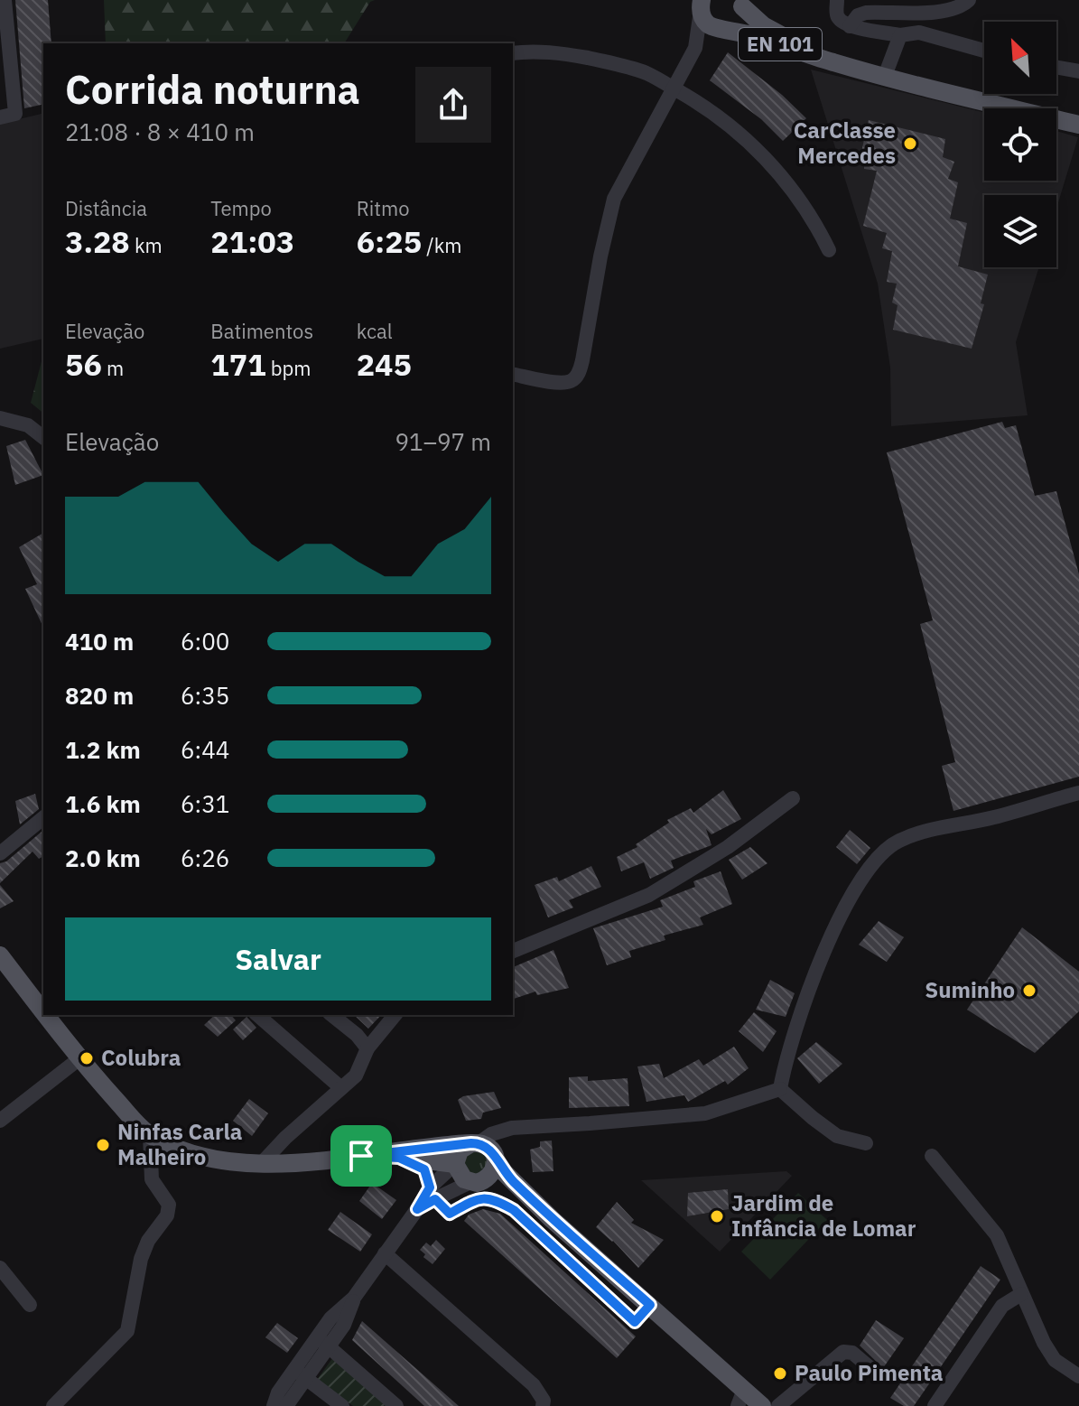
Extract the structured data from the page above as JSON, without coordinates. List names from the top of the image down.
{
  "streets": {
    "main road": ["EN 101"]
  },
  "places": [
    "CarClasse Mercedes",
    "Suminho",
    "Colubra",
    "Ninfas Carla Malheiro",
    "Jardim de Infância de Lomar",
    "Paulo Pimenta"
  ],
  "north": "top left",
  "page": {
    "heading": ["Corrida noturna", "21:08 · 8 × 410 m"],
    "stats": [
      ["Distância", "3.28 km"],
      ["Tempo", "21:03"],
      ["Ritmo", "6:25 /km"],
      ["Elevação", "56 m"],
      ["Batimentos", "171 bpm"],
      ["kcal", "245"]
    ],
    "chart": ["Elevação", "91–97 m"],
    "list": [
      {
        "name": "410 m",
        "note": "6:00"
      },
      {
        "name": "820 m",
        "note": "6:35"
      },
      {
        "name": "1.2 km",
        "note": "6:44"
      },
      {
        "name": "1.6 km",
        "note": "6:31"
      },
      {
        "name": "2.0 km",
        "note": "6:26"
      }
    ],
    "buttons": "Salvar"
  }
}
